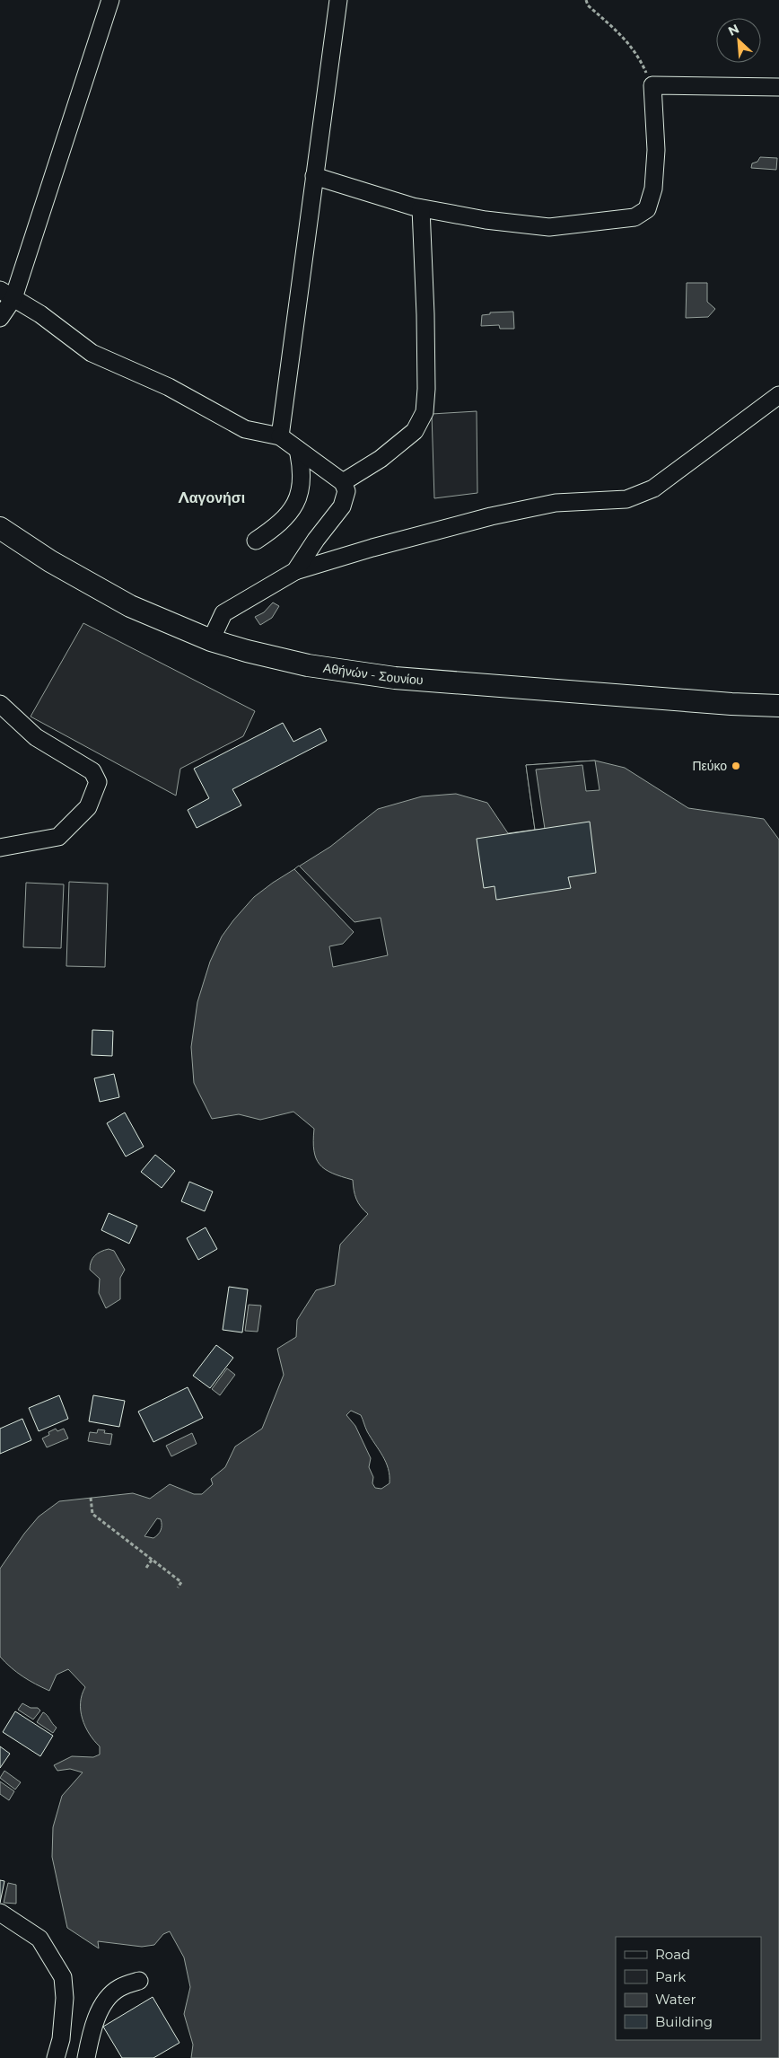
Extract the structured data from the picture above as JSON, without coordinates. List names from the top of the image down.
{
  "streets": {
    "main road": ["Αθήνών - Σουνίου"]
  },
  "districts": ["Λαγονήσι"],
  "places": ["Πεύκο"],
  "legend": [
    "Road",
    "Park",
    "Water",
    "Building"
  ],
  "north": "top left"
}
